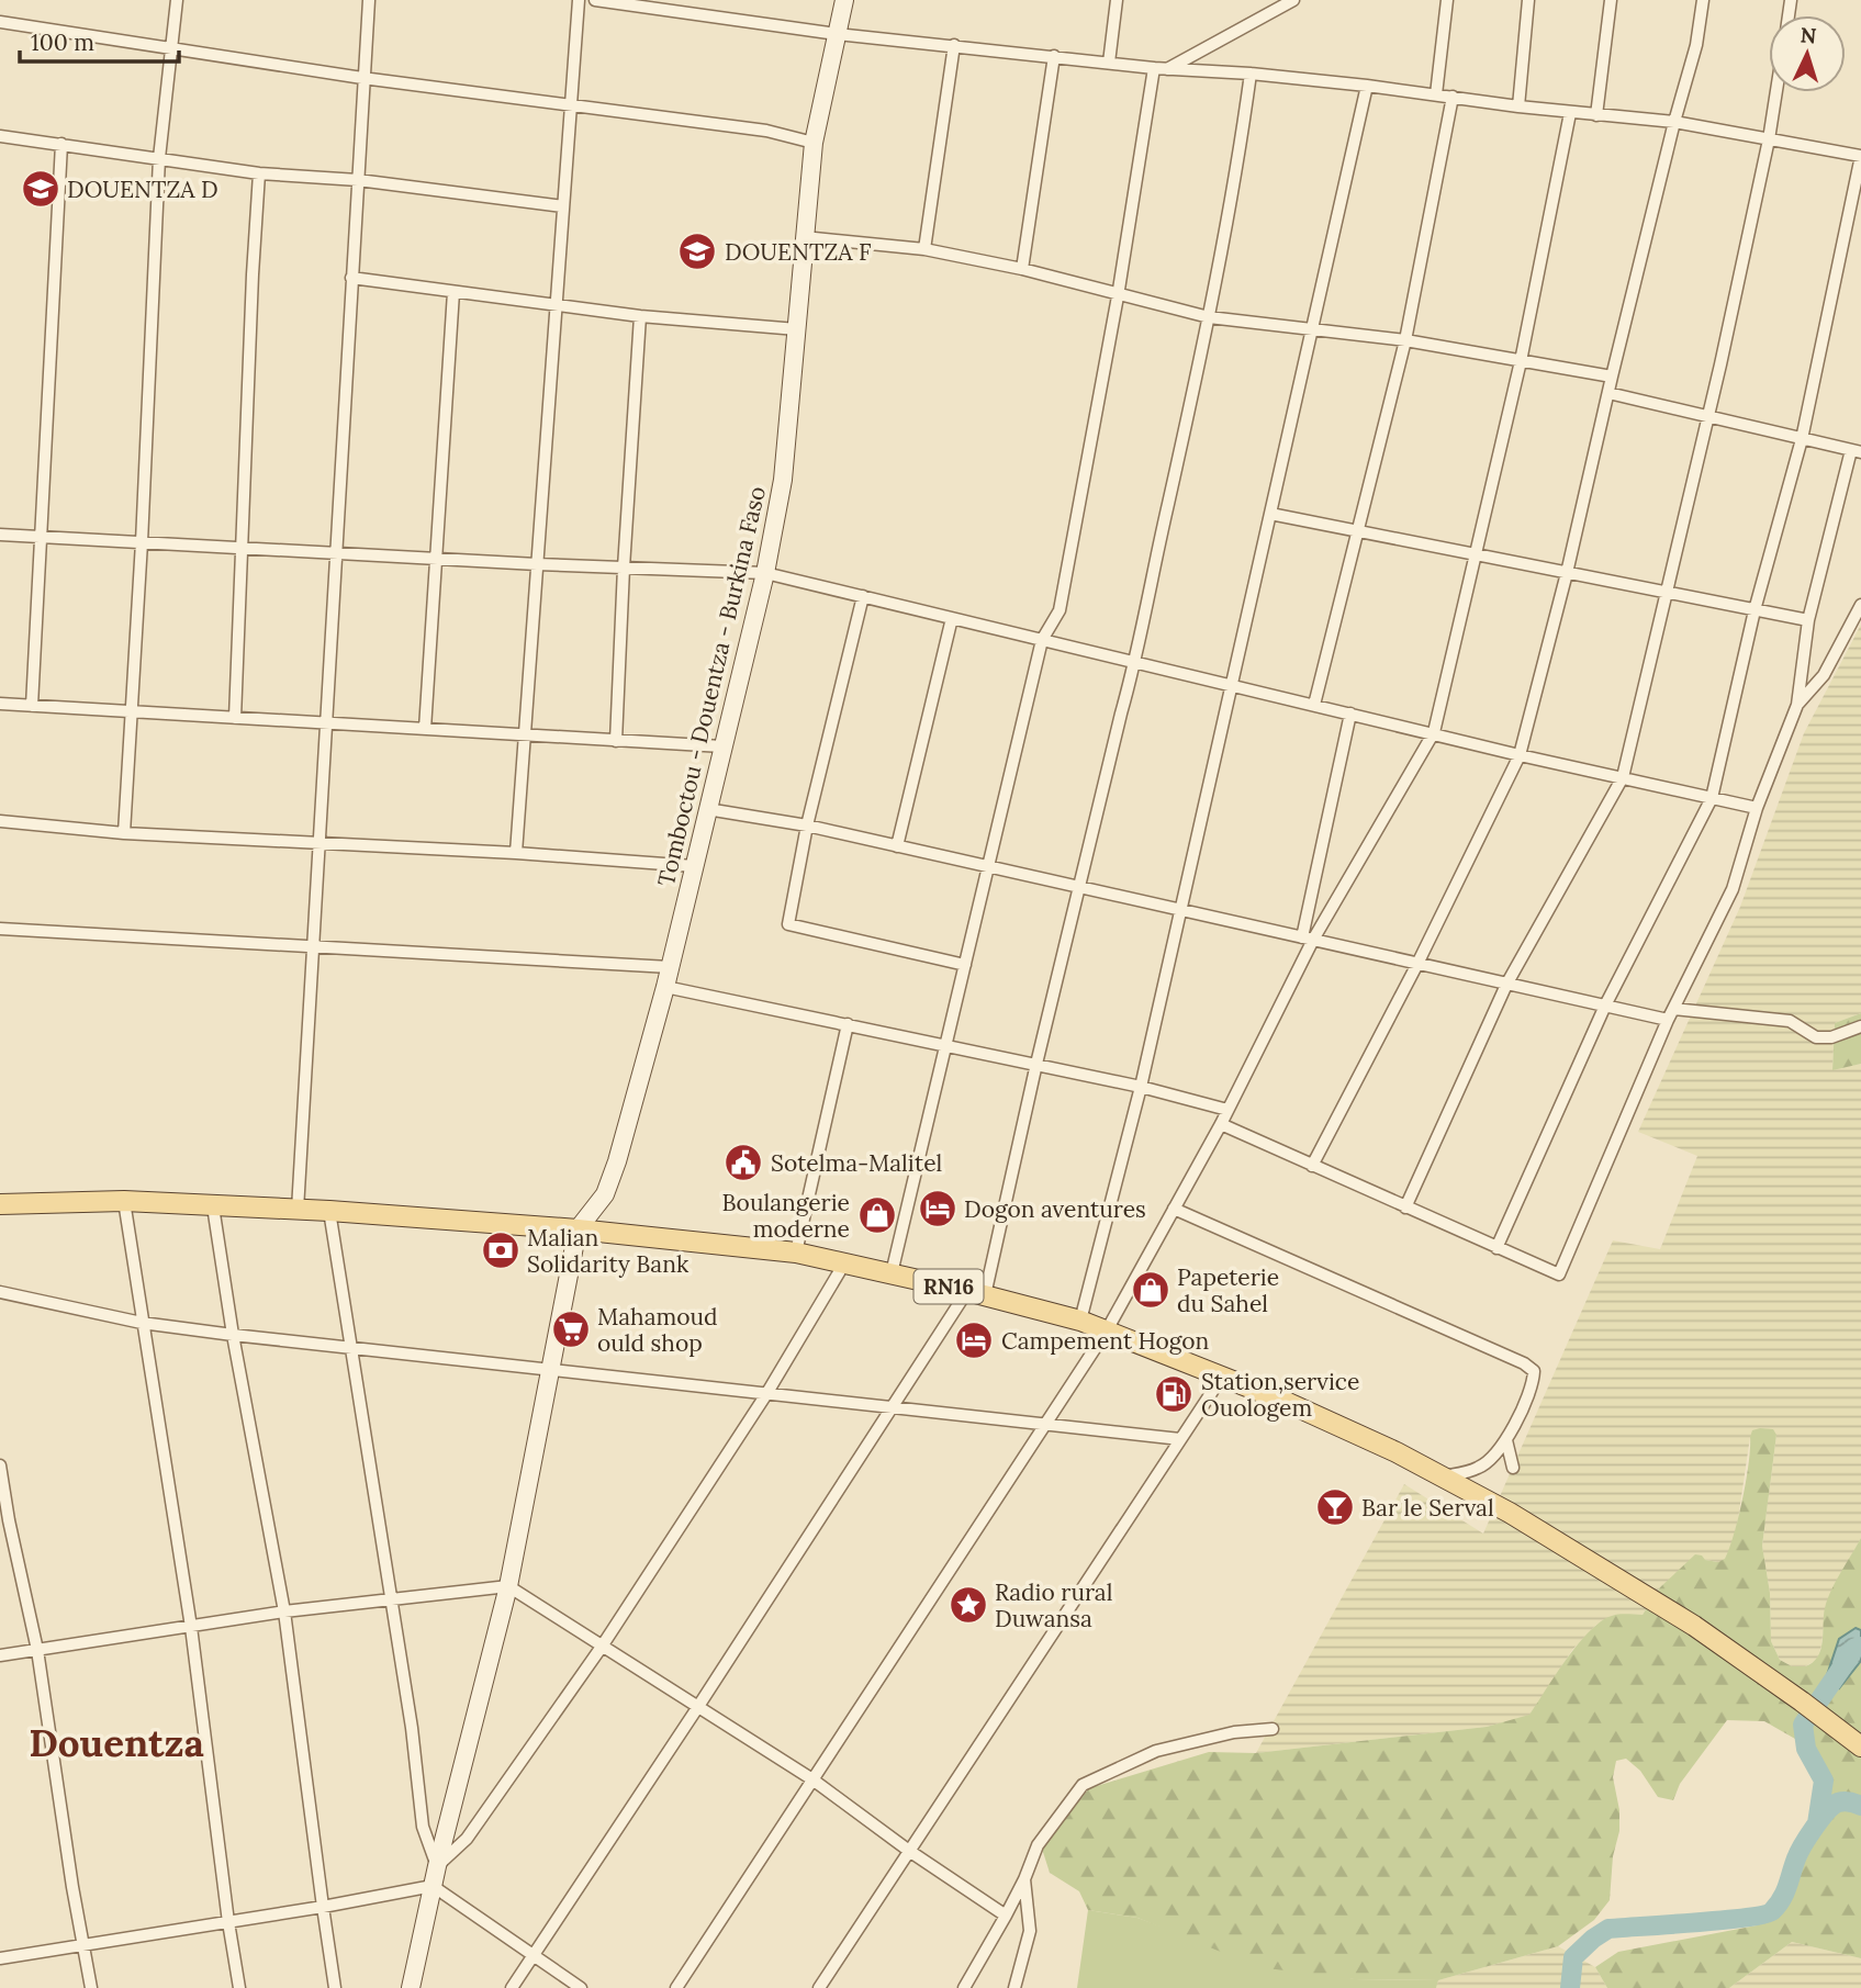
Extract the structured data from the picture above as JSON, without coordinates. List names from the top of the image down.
{
  "streets": {
    "main road": ["Tomboctou - Douentza - Burkina Faso", "RN16"]
  },
  "crossings": [
    ["Tomboctou - Douentza - Burkina Faso", "RN16"]
  ],
  "districts": ["Douentza"],
  "places": {
    "school or university": ["DOUENTZA D", "DOUENTZA F"],
    "public building": ["Sotelma-Malitel"],
    "hotel": ["Dogon aventures", "Campement Hogon"],
    "shop": ["Boulangerie moderne", "Papeterie du Sahel"],
    "bank": ["Malian Solidarity Bank"],
    "supermarket": ["Mahamoud ould shop"],
    "fuel station": ["Station,service Ouologem"],
    "bar": ["Bar le Serval"],
    "place": ["Radio rural Duwansa"]
  },
  "scale_bar": "100 m",
  "north": "top"
}
